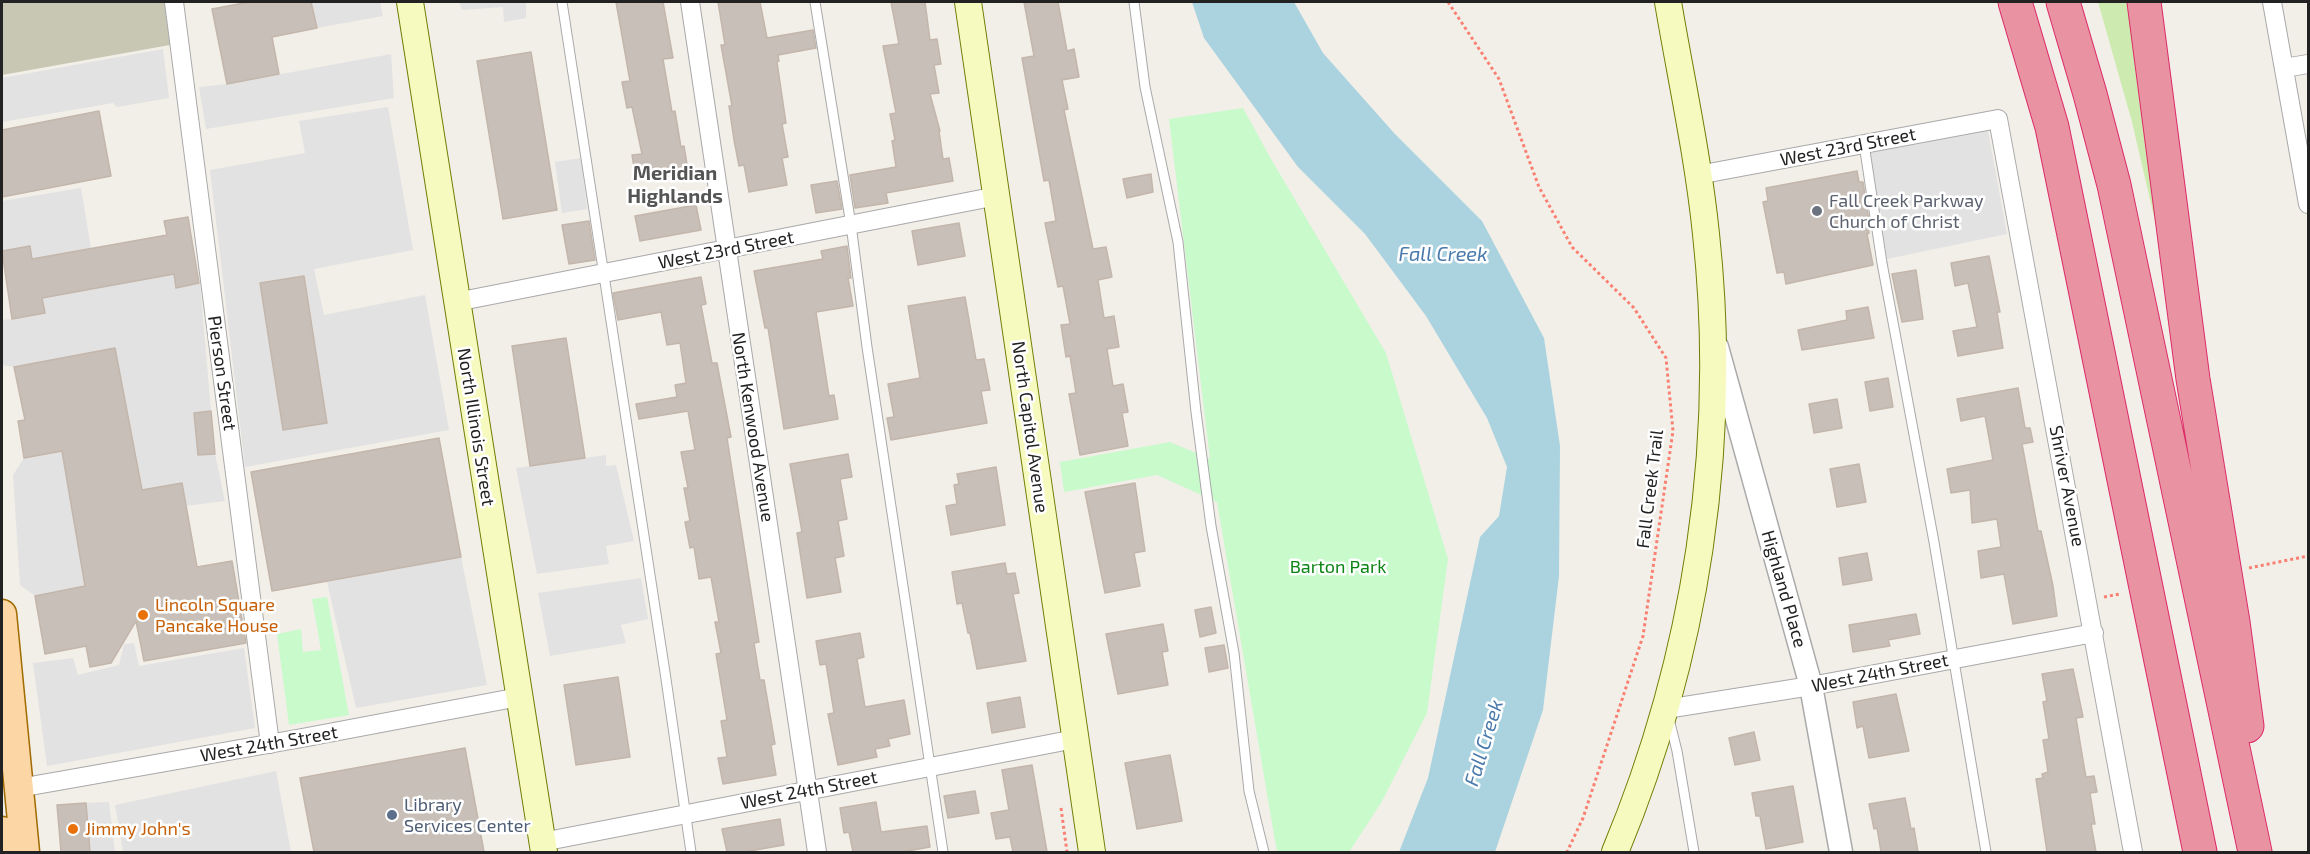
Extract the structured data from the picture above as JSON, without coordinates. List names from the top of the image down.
{
  "streets": {
    "main road": ["North Illinois Street", "North Capitol Avenue"],
    "street": [
      "West 23rd Street",
      "Pierson Street",
      "North Kenwood Avenue",
      "Shriver Avenue",
      "Highland Place",
      "West 24th Street"
    ],
    "path": ["Fall Creek Trail"]
  },
  "crossings": [
    ["West 23rd Street", "North Illinois Street"],
    ["West 23rd Street", "North Kenwood Avenue"],
    ["West 23rd Street", "North Capitol Avenue"],
    ["West 23rd Street", "Shriver Avenue"],
    ["Pierson Street", "West 24th Street"],
    ["North Illinois Street", "West 24th Street"],
    ["North Kenwood Avenue", "West 24th Street"],
    ["North Capitol Avenue", "West 24th Street"],
    ["Shriver Avenue", "West 24th Street"],
    ["Highland Place", "West 24th Street"]
  ],
  "districts": ["Meridian Highlands"],
  "water": ["Fall Creek"],
  "parks": ["Barton Park"],
  "places": [
    "Fall Creek Parkway Church of Christ",
    "Lincoln Square Pancake House",
    "Library Services Center",
    "Jimmy John's"
  ]
}
